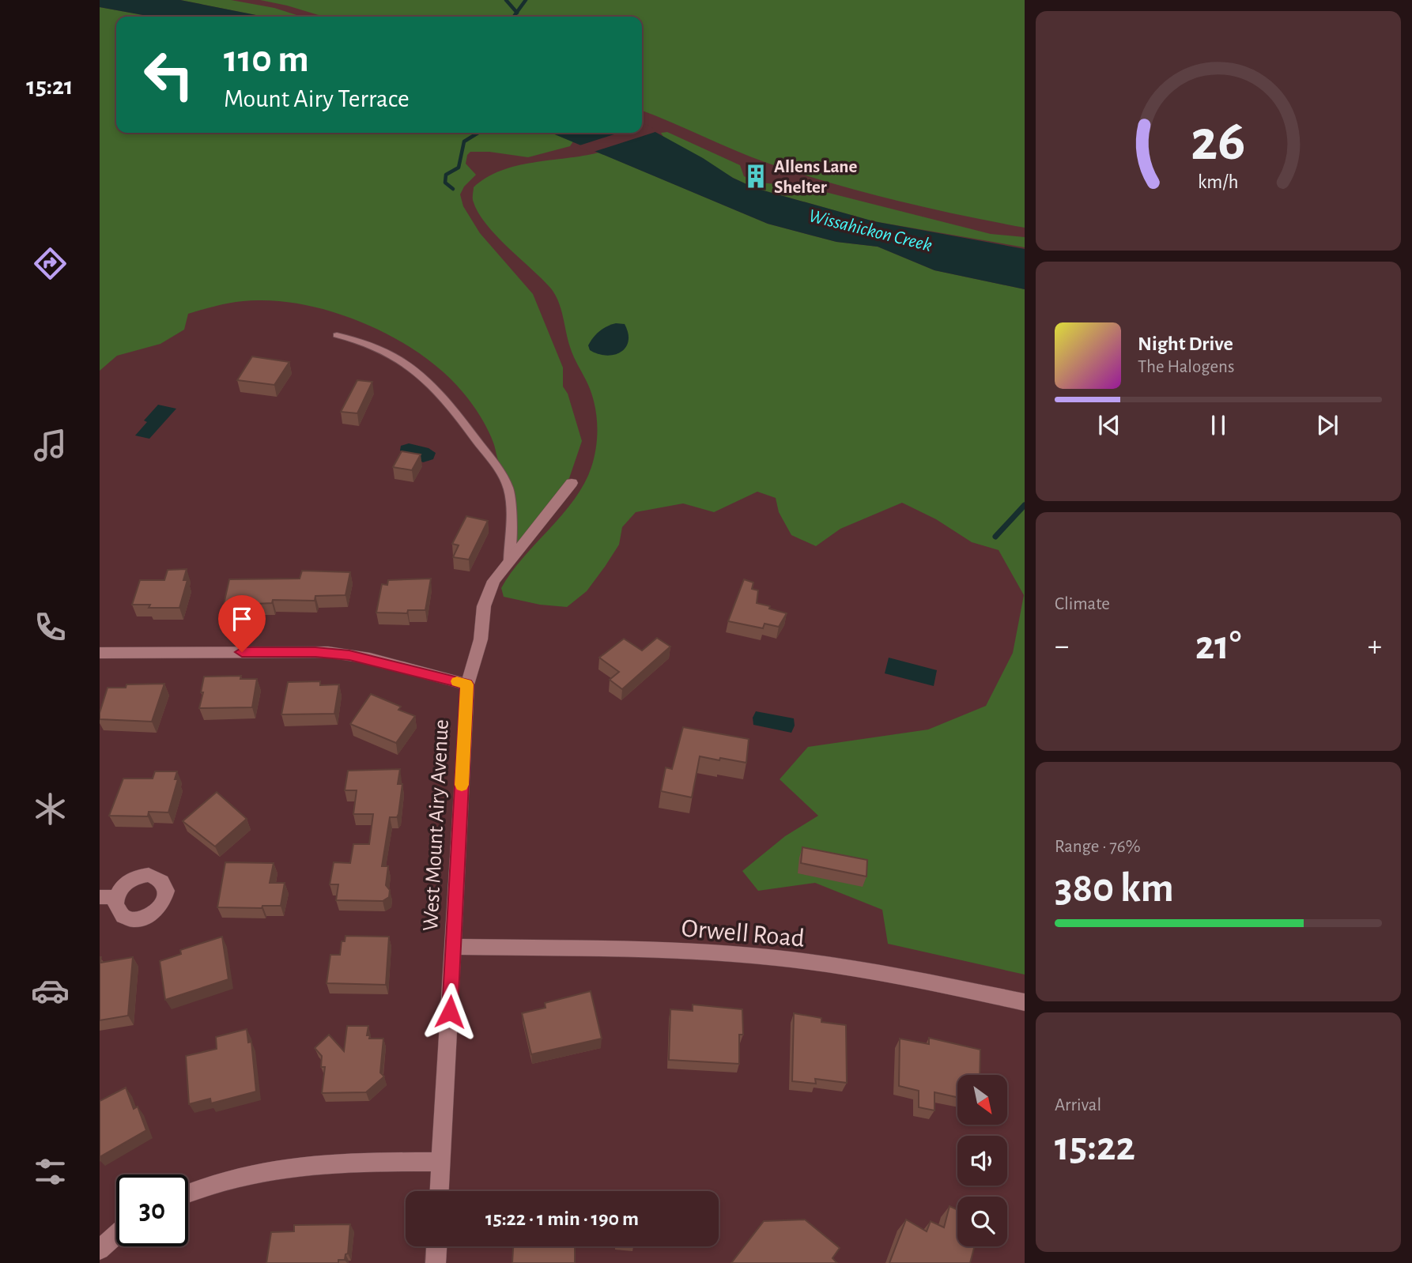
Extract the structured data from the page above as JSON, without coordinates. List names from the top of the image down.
{
  "streets": {
    "street": ["West Mount Airy Avenue", "Orwell Road"]
  },
  "crossings": [
    ["West Mount Airy Avenue", "Orwell Road"]
  ],
  "water": ["Wissahickon Creek"],
  "places": {
    "building": ["Allens Lane Shelter"]
  },
  "north": "bottom right",
  "page": {
    "tabs": "15:21",
    "turn": ["110 m", "Mount Airy Terrace"],
    "song": ["Night Drive", "The Halogens"],
    "tile": [
      "Climate",
      ["Range · 76%", "380 km"],
      ["Arrival", "15:22"]
    ],
    "heat": ["−", "21°", "+"],
    "limit": "30",
    "trip": "15:22 · 1 min · 190 m",
    "gauge": ["26", "km/h"]
  }
}
